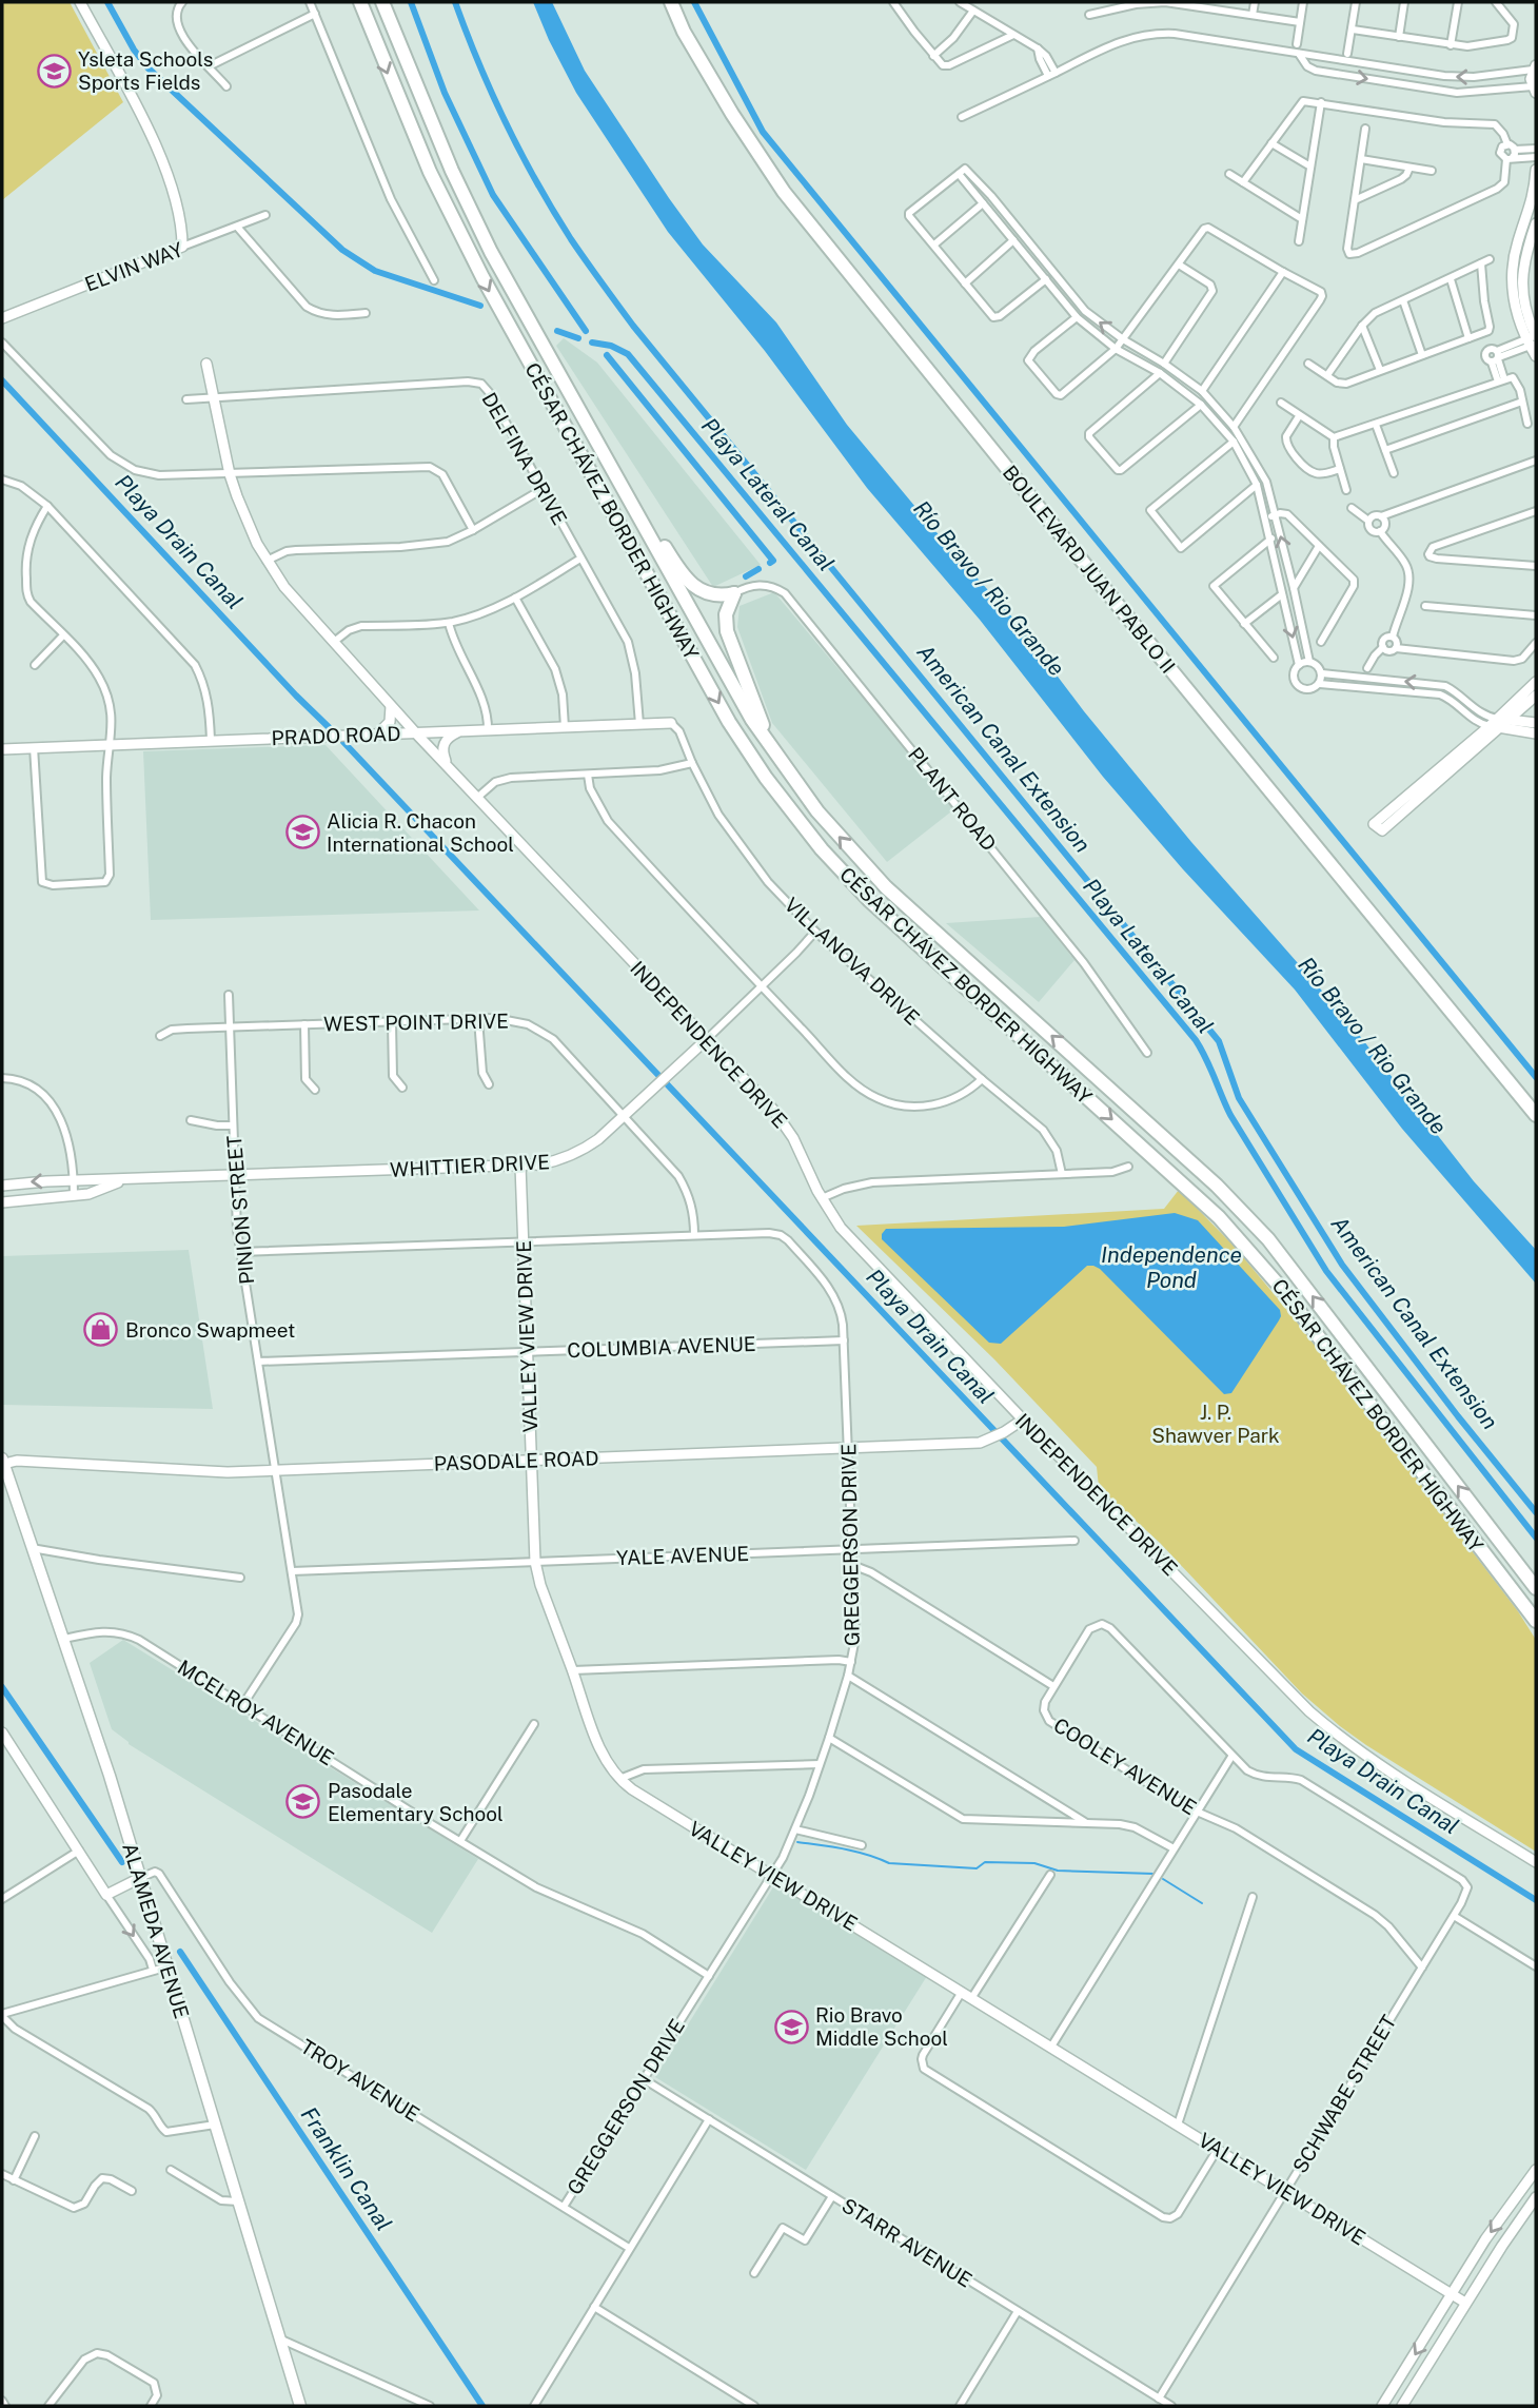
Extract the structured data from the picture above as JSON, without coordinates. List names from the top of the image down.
{
  "streets": {
    "highway": ["CÉSAR CHÁVEZ BORDER HIGHWAY", "BOULEVARD JUAN PABLO II"],
    "main road": ["ALAMEDA AVENUE"],
    "street": [
      "ELVIN WAY",
      "DELFINA DRIVE",
      "PRADO ROAD",
      "PLANT ROAD",
      "VILLANOVA DRIVE",
      "WEST POINT DRIVE",
      "INDEPENDENCE DRIVE",
      "WHITTIER DRIVE",
      "PINION STREET",
      "VALLEY VIEW DRIVE",
      "COLUMBIA AVENUE",
      "PASODALE ROAD",
      "GREGGERSON DRIVE",
      "YALE AVENUE",
      "MCELROY AVENUE",
      "COOLEY AVENUE",
      "TROY AVENUE",
      "SCHWABE STREET",
      "STARR AVENUE"
    ]
  },
  "crossings": [
    ["DELFINA DRIVE", "PRADO ROAD"],
    ["DELFINA DRIVE", "INDEPENDENCE DRIVE"],
    ["PRADO ROAD", "VILLANOVA DRIVE"],
    ["PRADO ROAD", "INDEPENDENCE DRIVE"],
    ["VILLANOVA DRIVE", "WHITTIER DRIVE"],
    ["WEST POINT DRIVE", "WHITTIER DRIVE"],
    ["WEST POINT DRIVE", "PINION STREET"],
    ["WEST POINT DRIVE", "GREGGERSON DRIVE"],
    ["INDEPENDENCE DRIVE", "WHITTIER DRIVE"],
    ["INDEPENDENCE DRIVE", "PASODALE ROAD"],
    ["WHITTIER DRIVE", "PINION STREET"],
    ["WHITTIER DRIVE", "VALLEY VIEW DRIVE"],
    ["PINION STREET", "COLUMBIA AVENUE"],
    ["PINION STREET", "PASODALE ROAD"],
    ["PINION STREET", "YALE AVENUE"],
    ["PINION STREET", "MCELROY AVENUE"],
    ["VALLEY VIEW DRIVE", "COLUMBIA AVENUE"],
    ["VALLEY VIEW DRIVE", "PASODALE ROAD"],
    ["VALLEY VIEW DRIVE", "GREGGERSON DRIVE"],
    ["VALLEY VIEW DRIVE", "YALE AVENUE"],
    ["VALLEY VIEW DRIVE", "SCHWABE STREET"],
    ["COLUMBIA AVENUE", "GREGGERSON DRIVE"],
    ["PASODALE ROAD", "GREGGERSON DRIVE"],
    ["PASODALE ROAD", "ALAMEDA AVENUE"],
    ["GREGGERSON DRIVE", "YALE AVENUE"],
    ["GREGGERSON DRIVE", "MCELROY AVENUE"],
    ["GREGGERSON DRIVE", "COOLEY AVENUE"],
    ["GREGGERSON DRIVE", "TROY AVENUE"],
    ["GREGGERSON DRIVE", "STARR AVENUE"],
    ["MCELROY AVENUE", "ALAMEDA AVENUE"],
    ["COOLEY AVENUE", "SCHWABE STREET"],
    ["ALAMEDA AVENUE", "TROY AVENUE"],
    ["SCHWABE STREET", "STARR AVENUE"]
  ],
  "water": [
    "Playa Lateral Canal",
    "Playa Drain Canal",
    "Río Bravo / Rio Grande",
    "American Canal Extension",
    "Independence Pond",
    "Franklin Canal"
  ],
  "parks": ["J. P. Shawver Park"],
  "places": {
    "school or university": [
      "Ysleta Schools Sports Fields",
      "Alicia R. Chacon International School",
      "Pasodale Elementary School",
      "Rio Bravo Middle School"
    ],
    "shop": ["Bronco Swapmeet"]
  }
}
